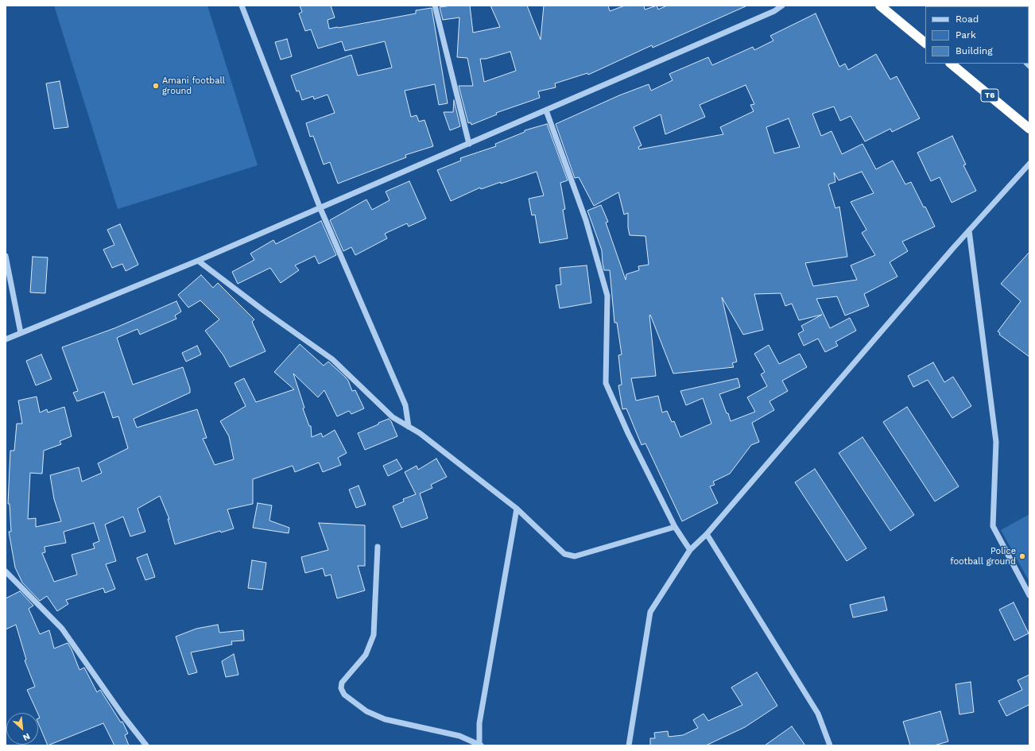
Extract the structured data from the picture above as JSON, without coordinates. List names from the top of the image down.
{
  "streets": {
    "highway": ["T6"]
  },
  "places": ["Amani football ground", "Police football ground"],
  "legend": ["Road", "Park", "Building"],
  "north": "bottom right"
}
